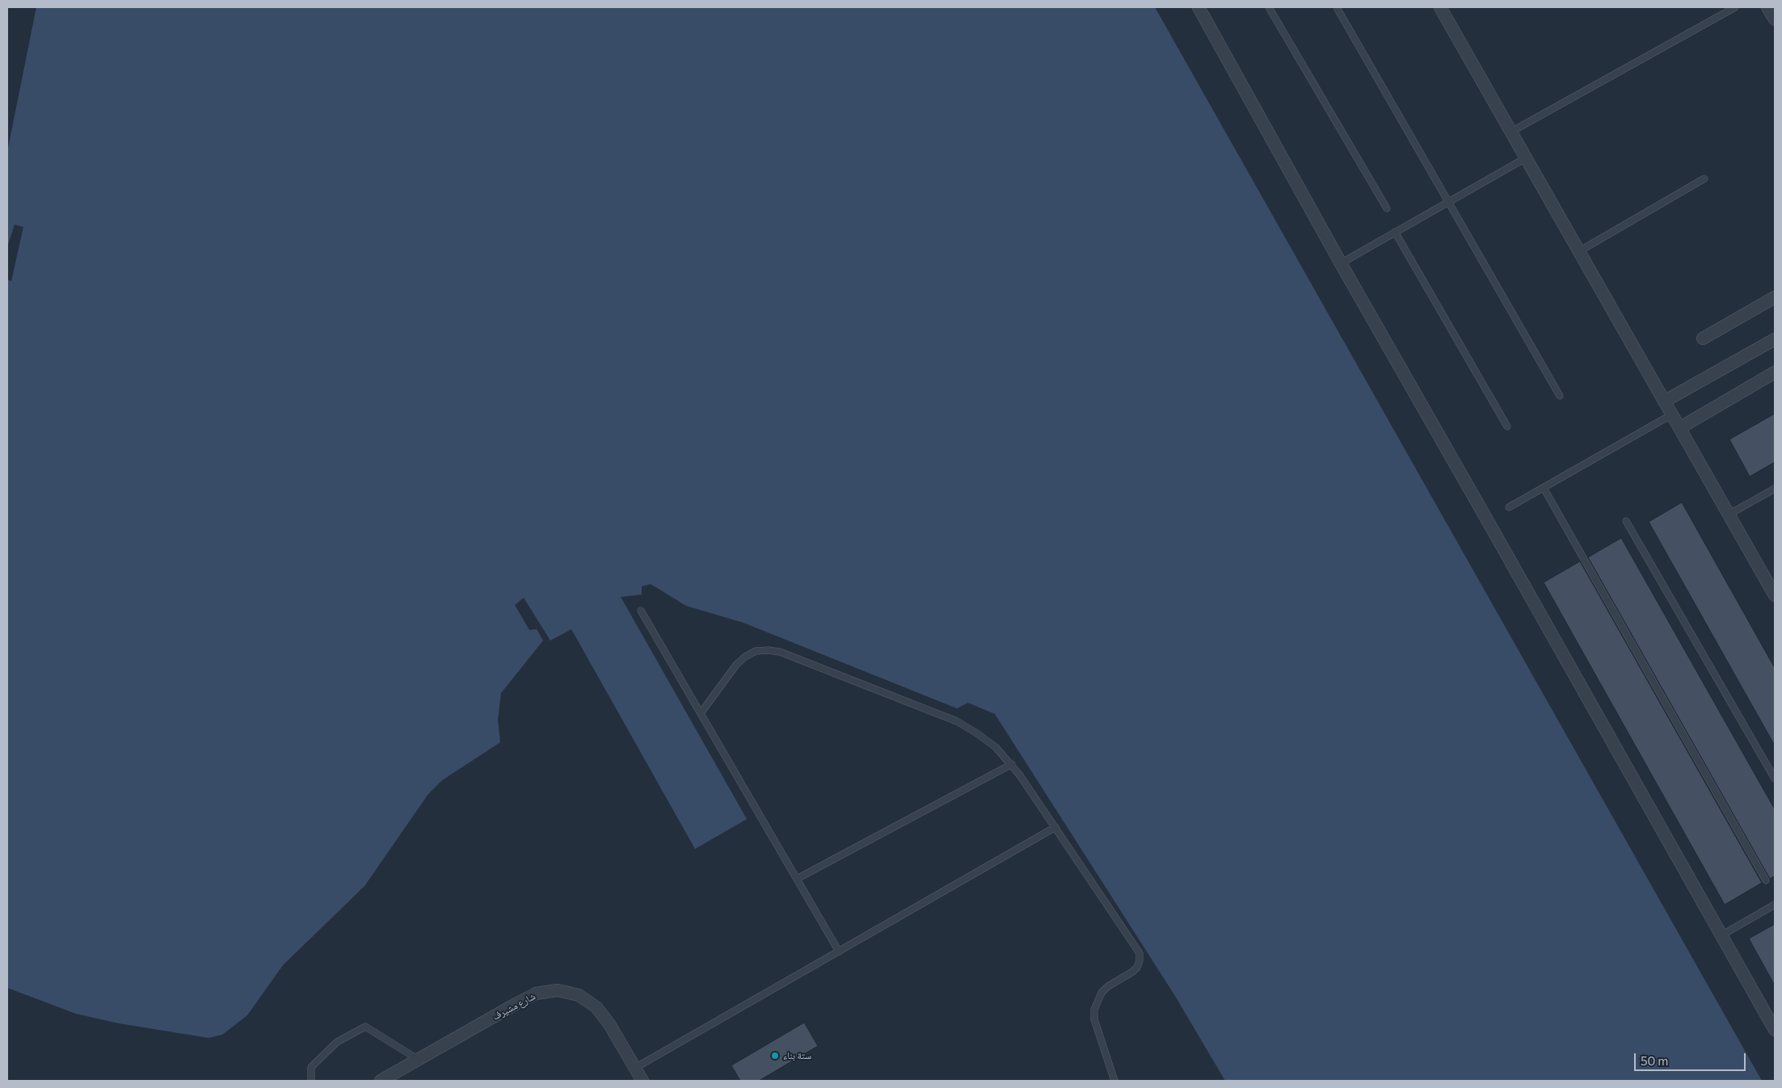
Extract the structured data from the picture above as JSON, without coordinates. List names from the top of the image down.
{
  "streets": {
    "street": ["شارع مشيرف"]
  },
  "places": ["ستة بناء"],
  "scale_bar": "50 m"
}
